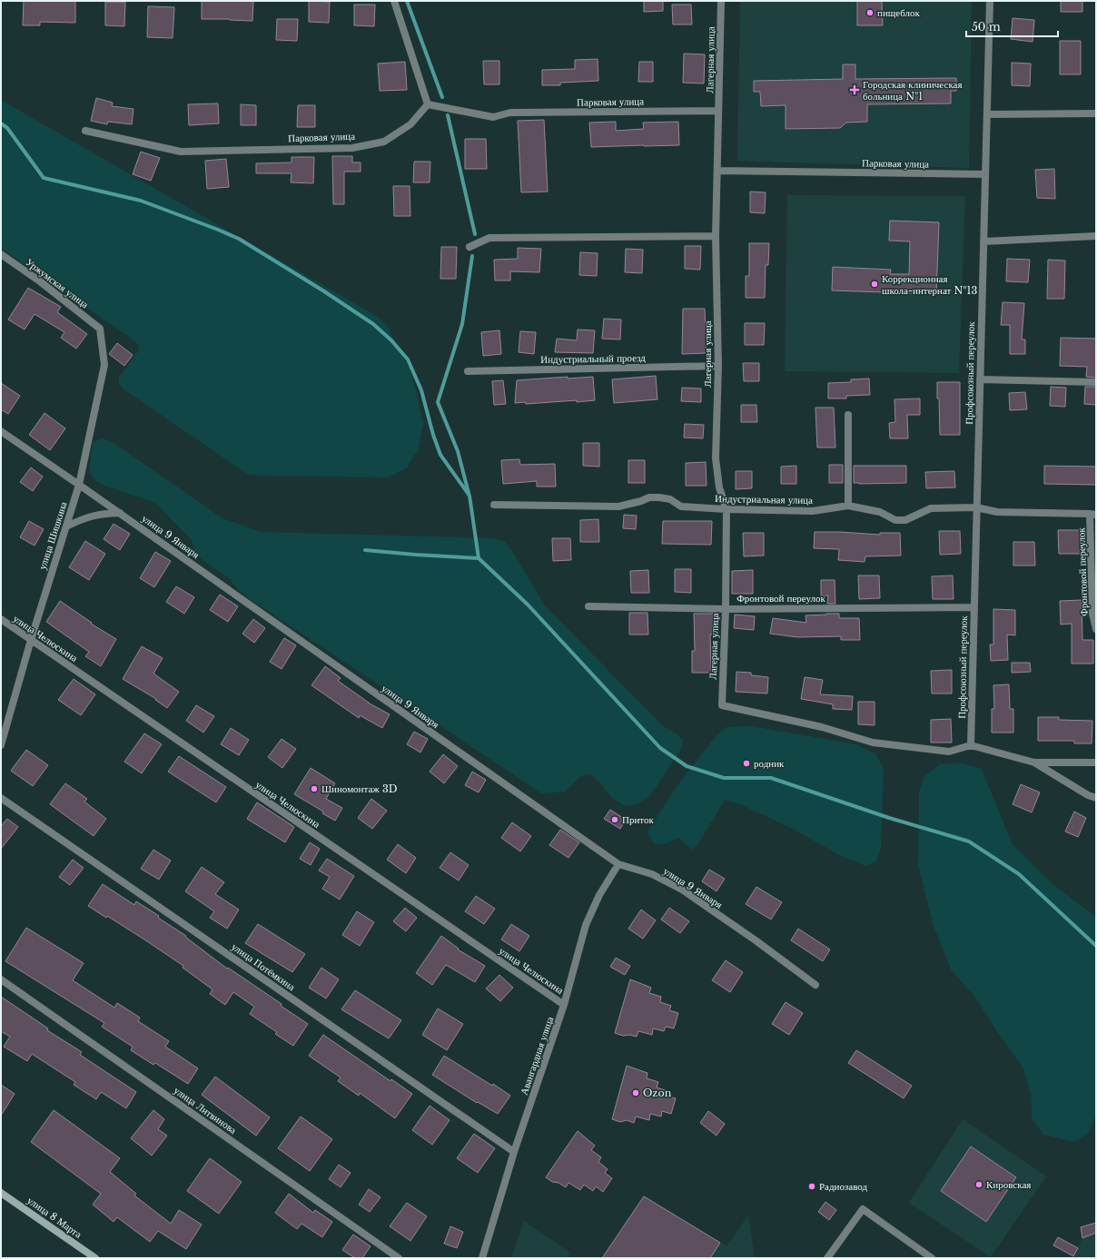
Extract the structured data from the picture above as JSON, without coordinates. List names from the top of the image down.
{
  "streets": {
    "street": [
      "Лагерная улица",
      "Парковая улица",
      "Уржумская улица",
      "Индустриальный проезд",
      "Профсоюзный переулок",
      "Индустриальная улица",
      "улица Шишкина",
      "улица 9 Января",
      "Фронтовой переулок",
      "улица Челюскина",
      "улица Потёмкина",
      "Авангардная улица",
      "улица Литвинова",
      "улица 8 Марта"
    ]
  },
  "crossings": [
    ["Лагерная улица", "Парковая улица"],
    ["Лагерная улица", "Индустриальный проезд"],
    ["Лагерная улица", "Профсоюзный переулок"],
    ["Лагерная улица", "Индустриальная улица"],
    ["Лагерная улица", "Фронтовой переулок"],
    ["Парковая улица", "Профсоюзный переулок"],
    ["Уржумская улица", "улица Шишкина"],
    ["Профсоюзный переулок", "Индустриальная улица"],
    ["Профсоюзный переулок", "Фронтовой переулок"],
    ["Индустриальная улица", "Фронтовой переулок"],
    ["улица Шишкина", "улица 9 Января"],
    ["улица Шишкина", "улица Челюскина"],
    ["улица 9 Января", "Авангардная улица"],
    ["улица Челюскина", "Авангардная улица"],
    ["улица Потёмкина", "Авангардная улица"]
  ],
  "places": {
    "other": [
      "пищеблок",
      "Коррекционная школа-интернат №13",
      "родник",
      "Шиномонтаж 3D",
      "Приток",
      "Ozon",
      "Кировская",
      "Радиозавод"
    ],
    "health": ["Городская клиническая больница №1"]
  },
  "scale_bar": "50 m"
}
